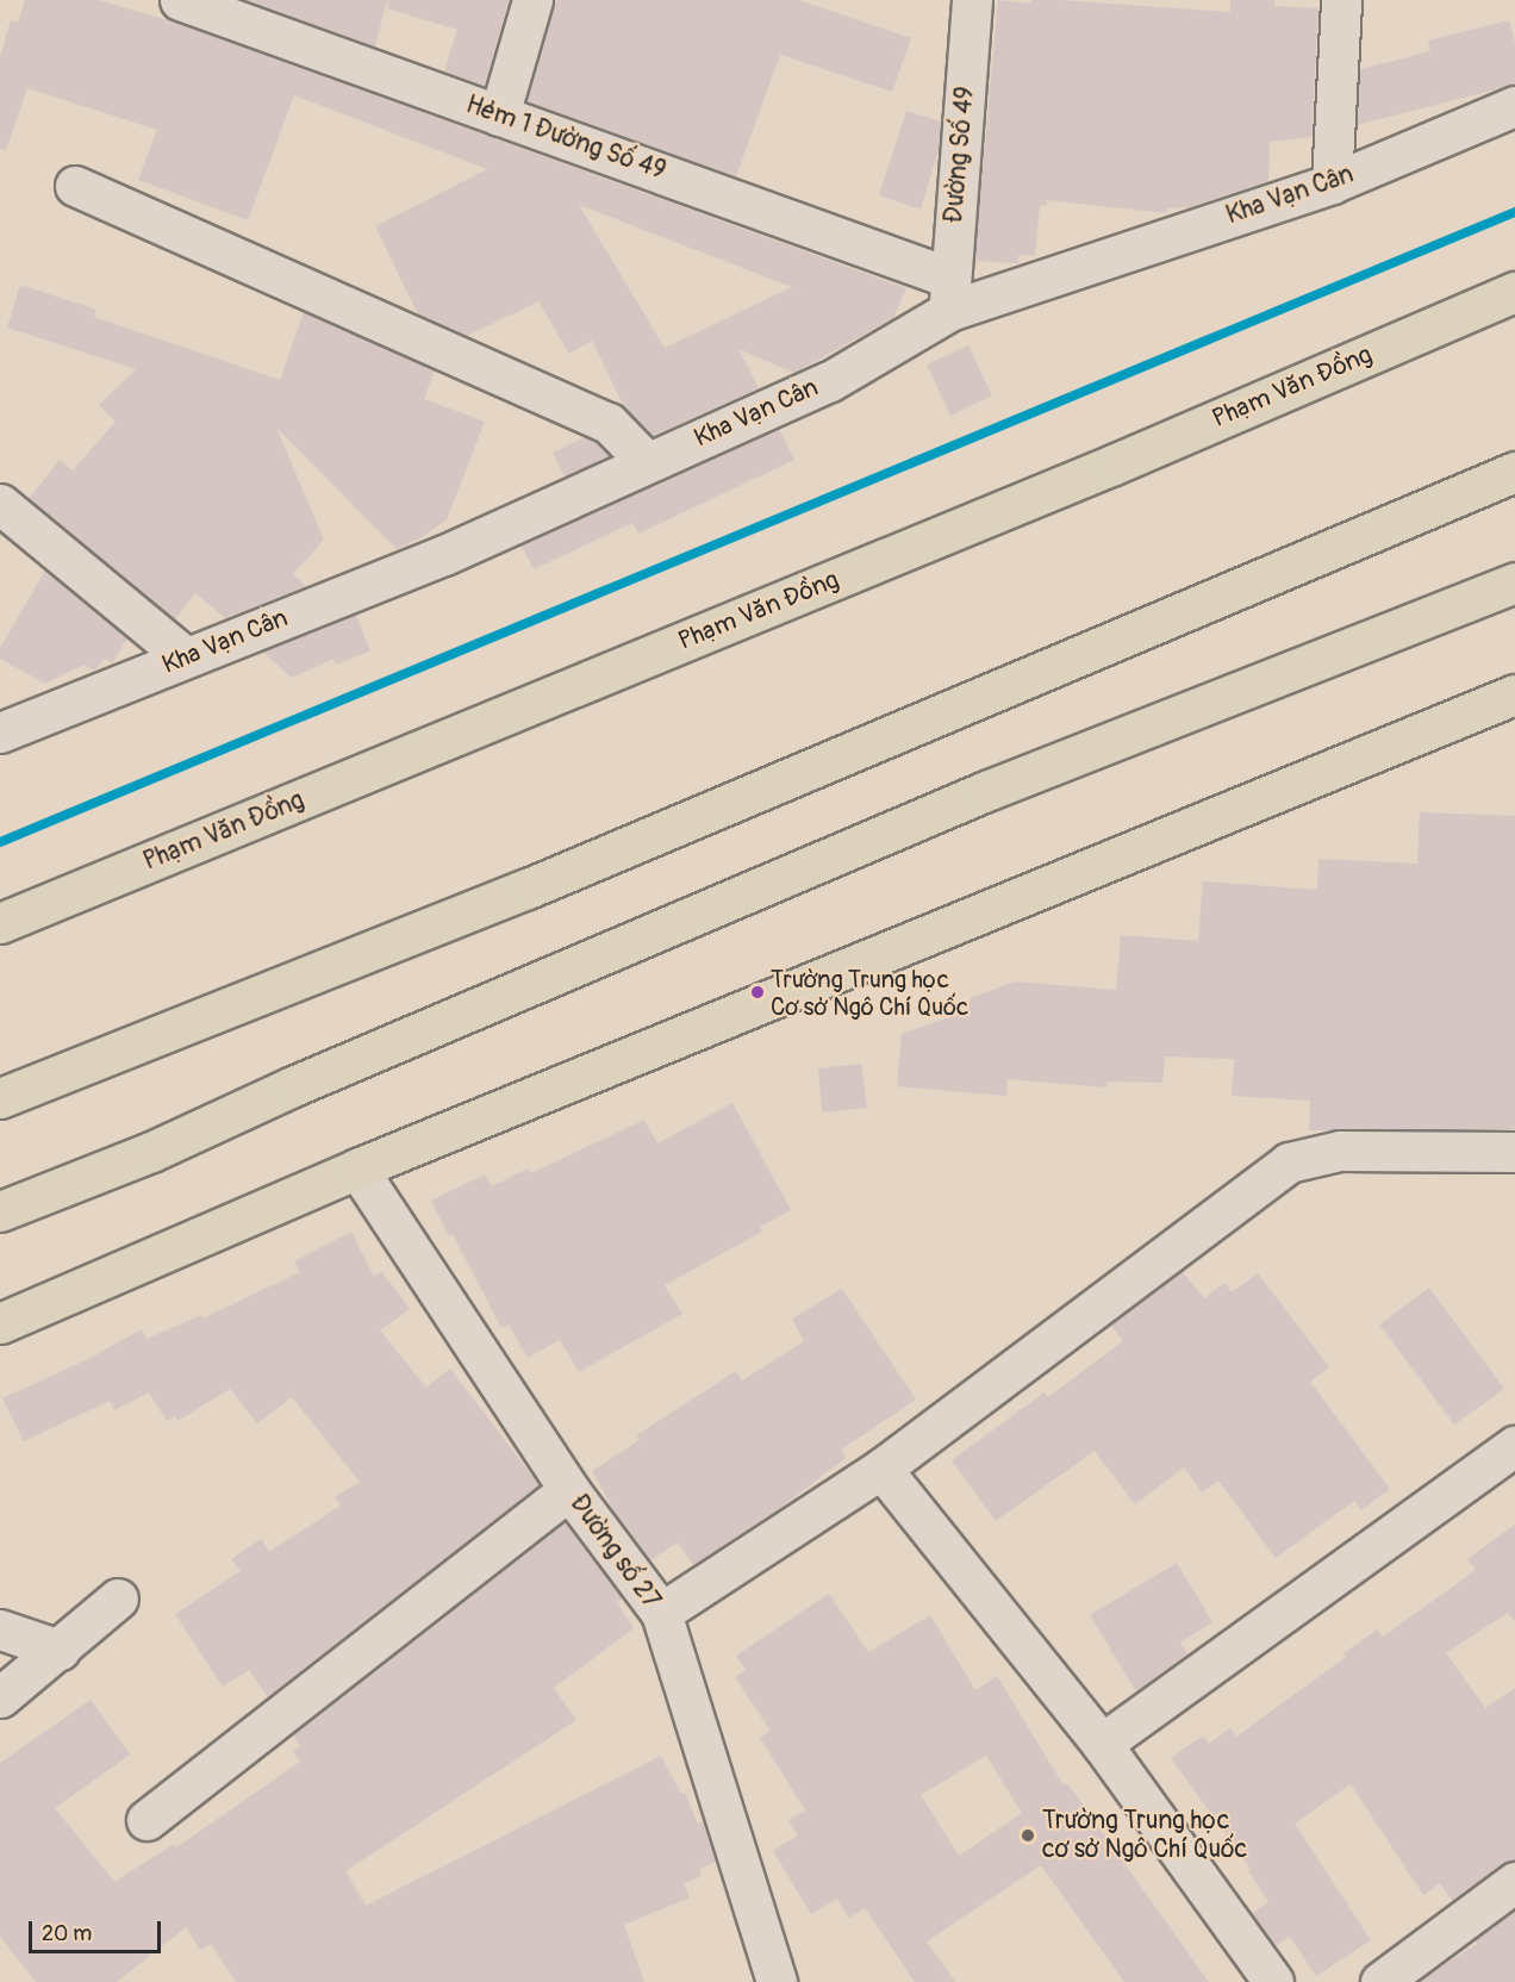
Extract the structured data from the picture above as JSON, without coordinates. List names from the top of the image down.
{
  "streets": {
    "main road": ["Phạm Văn Đồng"],
    "street": [
      "Hẻm 1 Đường Số 49",
      "Đường Số 49",
      "Kha Vạn Cân",
      "Đường số 27"
    ]
  },
  "crossings": [
    ["Hẻm 1 Đường Số 49", "Đường Số 49"],
    ["Hẻm 1 Đường Số 49", "Kha Vạn Cân"],
    ["Đường Số 49", "Kha Vạn Cân"]
  ],
  "places": ["Trường Trung học Cơ sở Ngô Chí Quốc", "Trường Trung học cơ sở Ngô Chí Quốc"],
  "scale_bar": "20 m"
}
